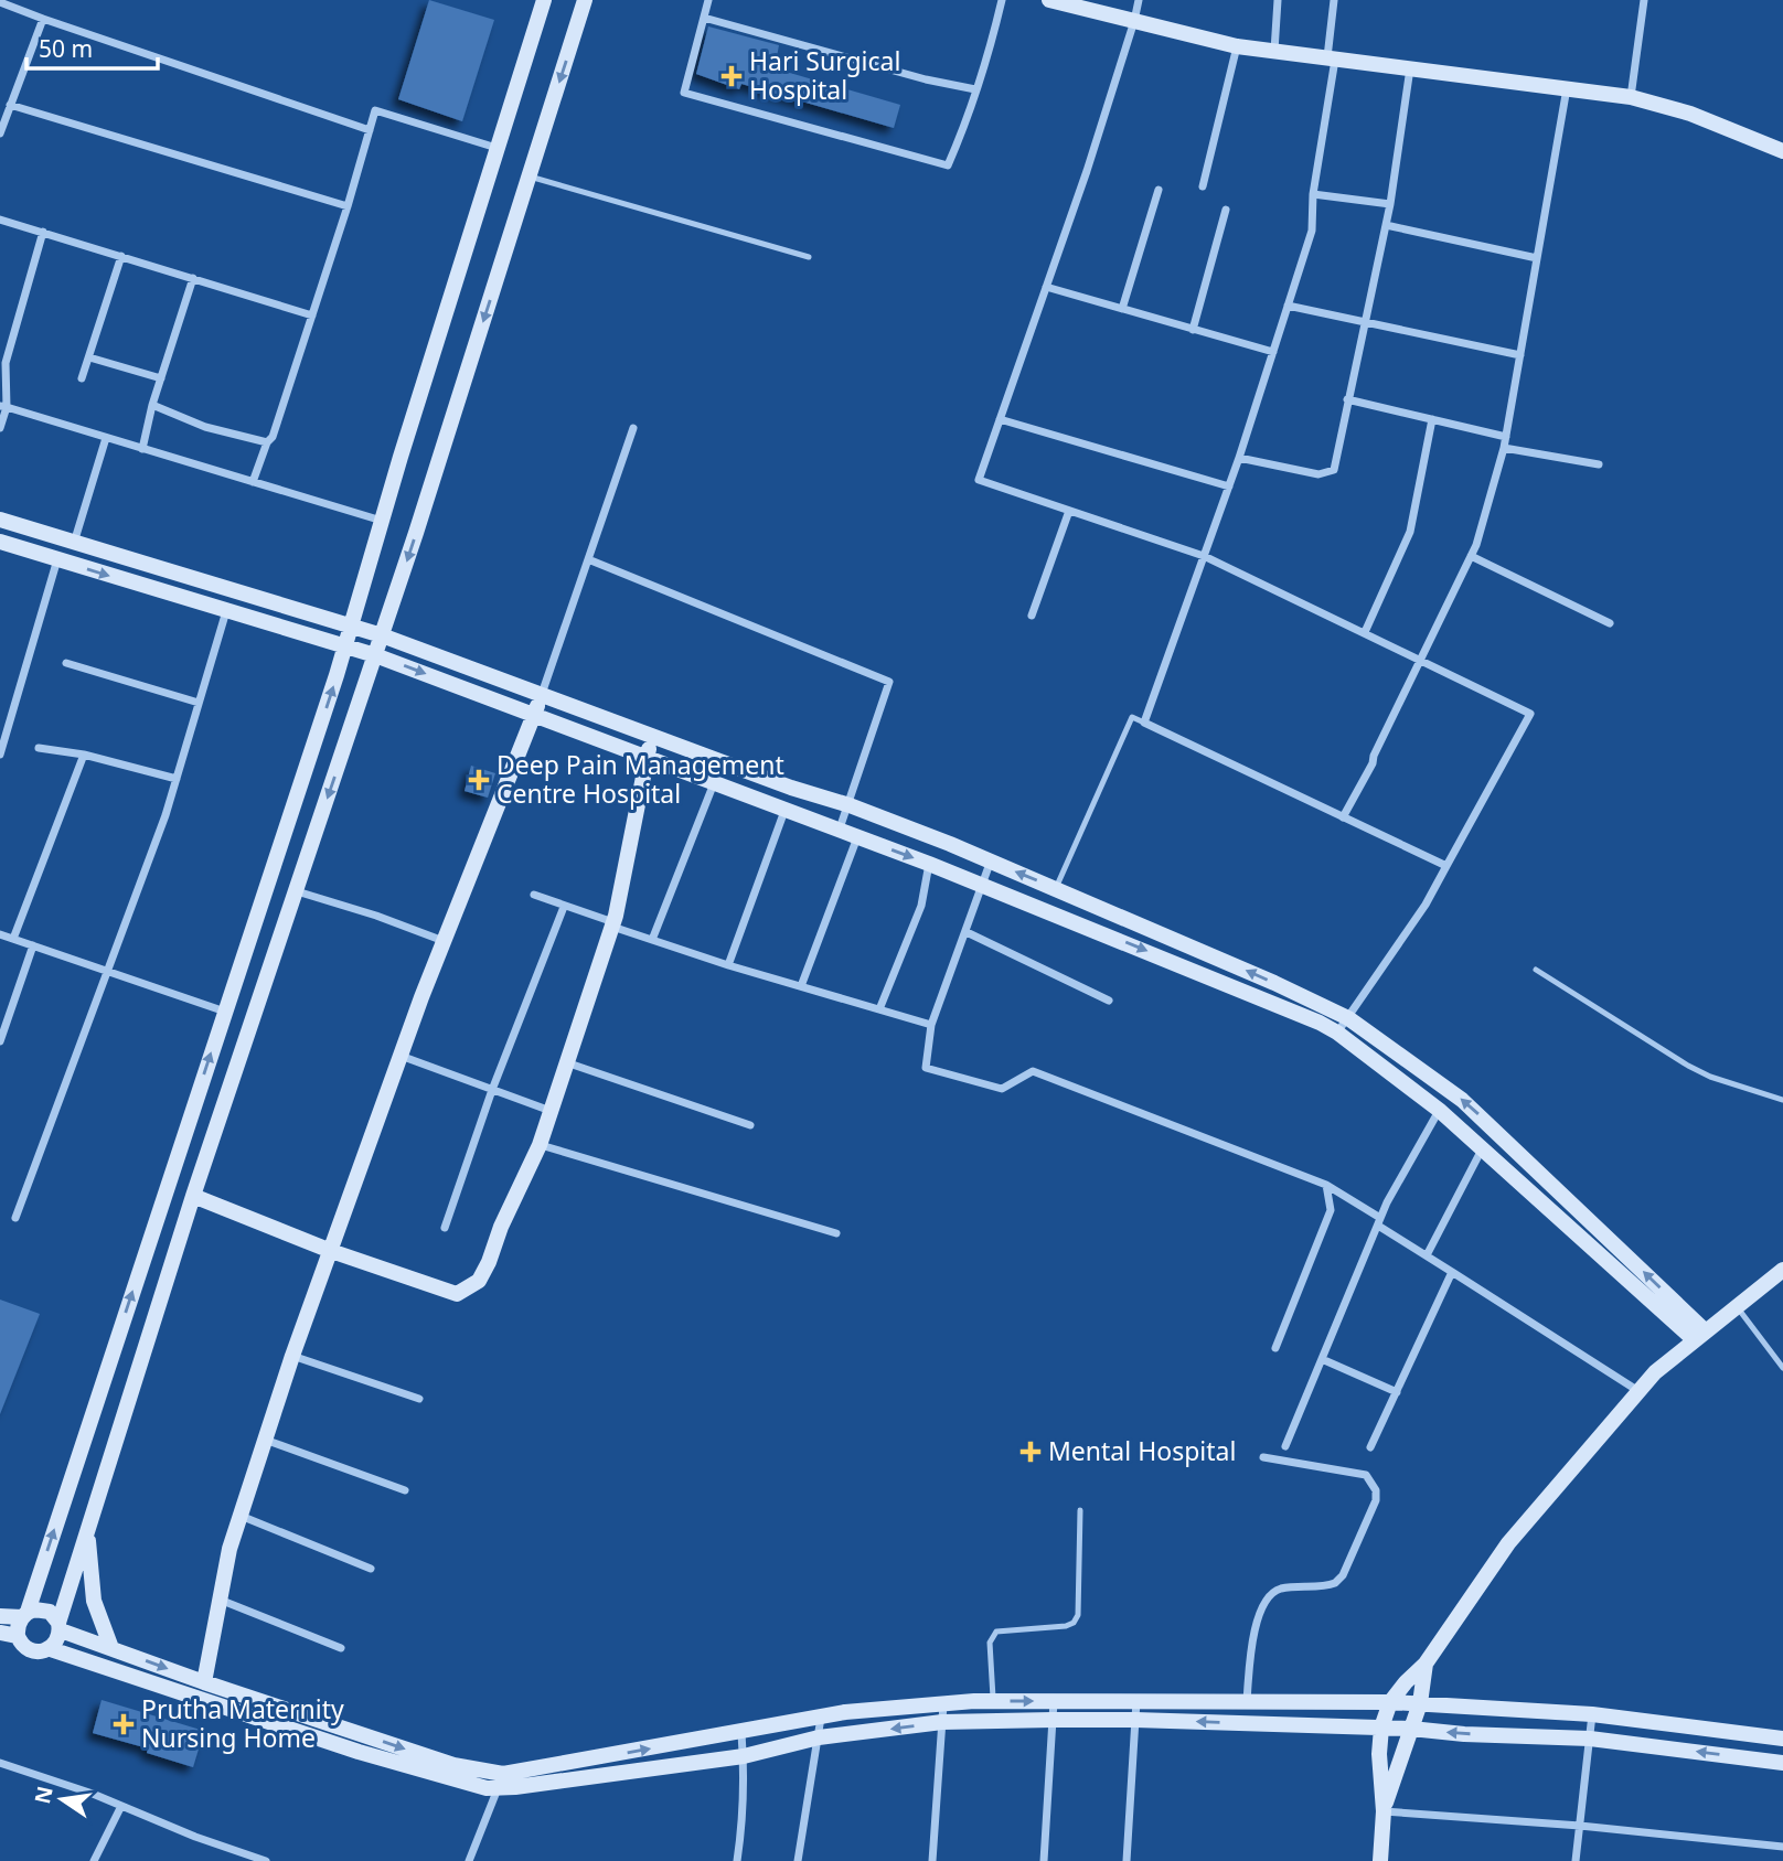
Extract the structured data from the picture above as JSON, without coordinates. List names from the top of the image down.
{
  "places": {
    "health": [
      "Hari Surgical Hospital",
      "Deep Pain Management Centre Hospital",
      "Mental Hospital",
      "Prutha Maternity Nursing Home"
    ]
  },
  "scale_bar": "50 m",
  "north": "left"
}
